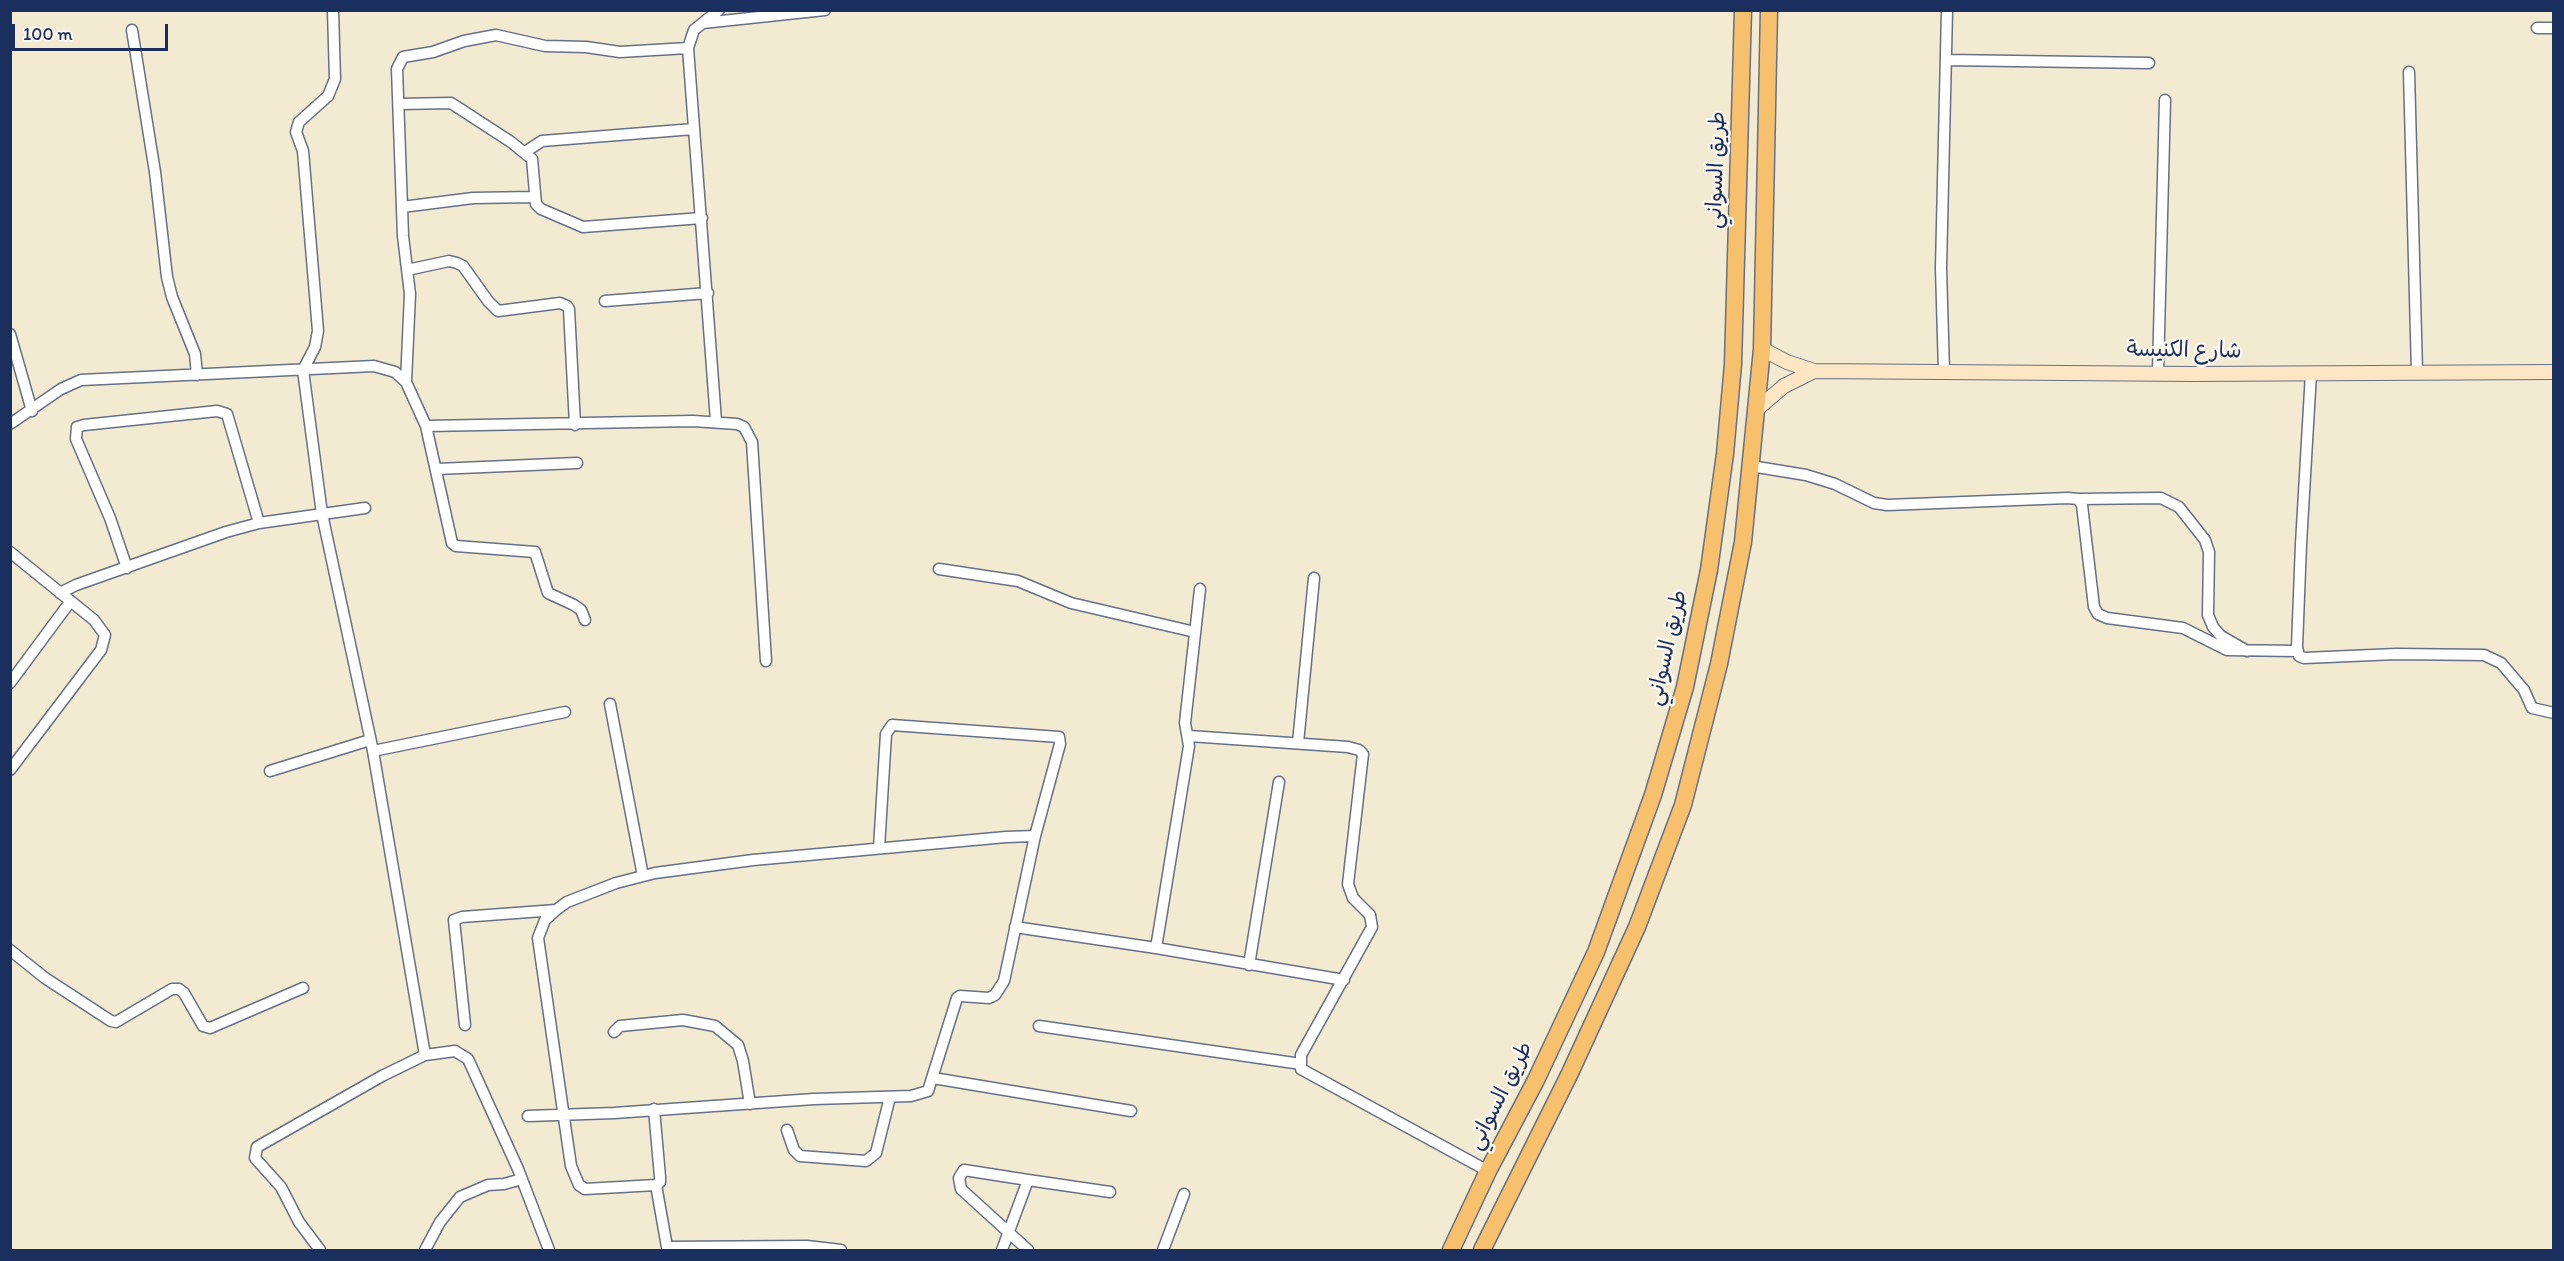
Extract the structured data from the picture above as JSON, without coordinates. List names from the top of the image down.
{
  "streets": {
    "highway": ["طريق السواني"],
    "main road": ["شارع الكنيسة"]
  },
  "scale_bar": "100 m"
}
